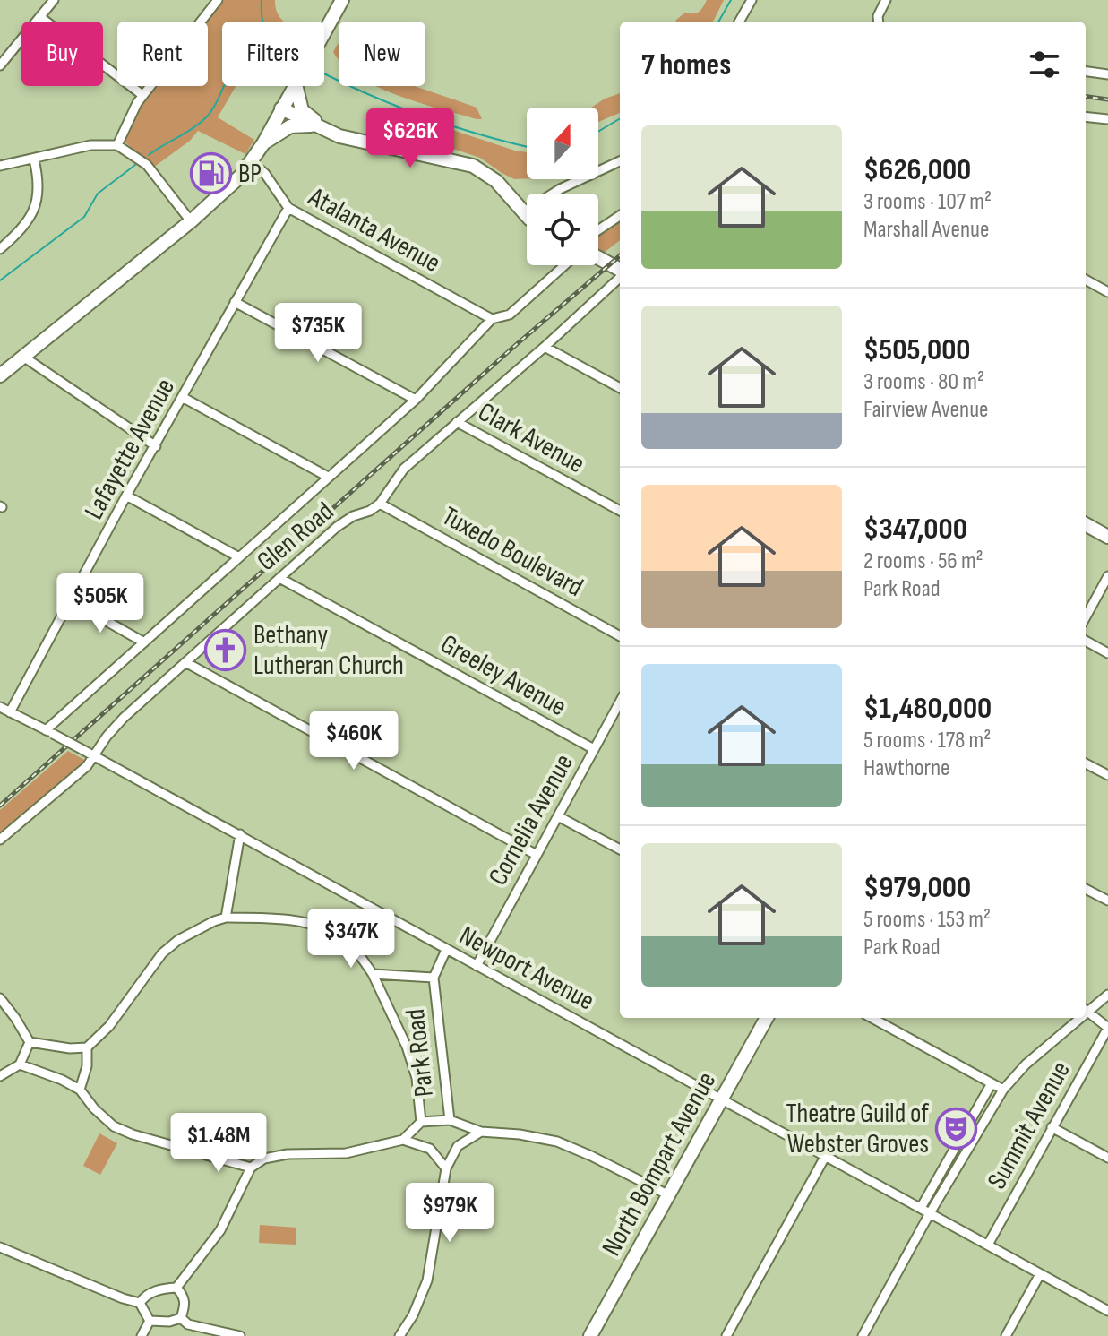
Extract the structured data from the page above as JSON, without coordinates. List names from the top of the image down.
{
  "streets": {
    "street": [
      "Atalanta Avenue",
      "Clark Avenue",
      "Lafayette Avenue",
      "Glen Road",
      "Tuxedo Boulevard",
      "Greeley Avenue",
      "Cornelia Avenue",
      "Newport Avenue",
      "Park Road",
      "Summit Avenue",
      "North Bompart Avenue"
    ]
  },
  "crossings": [
    ["Atalanta Avenue", "Lafayette Avenue"],
    ["Atalanta Avenue", "Glen Road"],
    ["Clark Avenue", "Glen Road"],
    ["Lafayette Avenue", "Newport Avenue"],
    ["Glen Road", "Tuxedo Boulevard"],
    ["Glen Road", "Greeley Avenue"],
    ["Glen Road", "Newport Avenue"],
    ["Greeley Avenue", "Cornelia Avenue"],
    ["Cornelia Avenue", "Newport Avenue"],
    ["Newport Avenue", "Park Road"],
    ["Newport Avenue", "Summit Avenue"],
    ["Newport Avenue", "North Bompart Avenue"],
    ["Park Road", "North Bompart Avenue"]
  ],
  "places": {
    "fuel station": ["BP"],
    "church": ["Bethany Lutheran Church"],
    "theatre": ["Theatre Guild of Webster Groves"]
  },
  "north": "top",
  "page": {
    "chip": [
      "Buy",
      "Rent",
      "Filters",
      "New"
    ],
    "heading": "7 homes",
    "list": [
      {
        "name": "$626,000",
        "note": "3 rooms · 107 m² · Marshall Avenue"
      },
      {
        "name": "$505,000",
        "note": "3 rooms · 80 m² · Fairview Avenue"
      },
      {
        "name": "$347,000",
        "note": "2 rooms · 56 m² · Park Road"
      },
      {
        "name": "$1,480,000",
        "note": "5 rooms · 178 m² · Hawthorne"
      },
      {
        "name": "$979,000",
        "note": "5 rooms · 153 m² · Park Road"
      }
    ],
    "price": [
      "$626K",
      "$735K",
      "$505K",
      "$460K",
      "$347K",
      "$1.48M",
      "$979K"
    ]
  }
}
